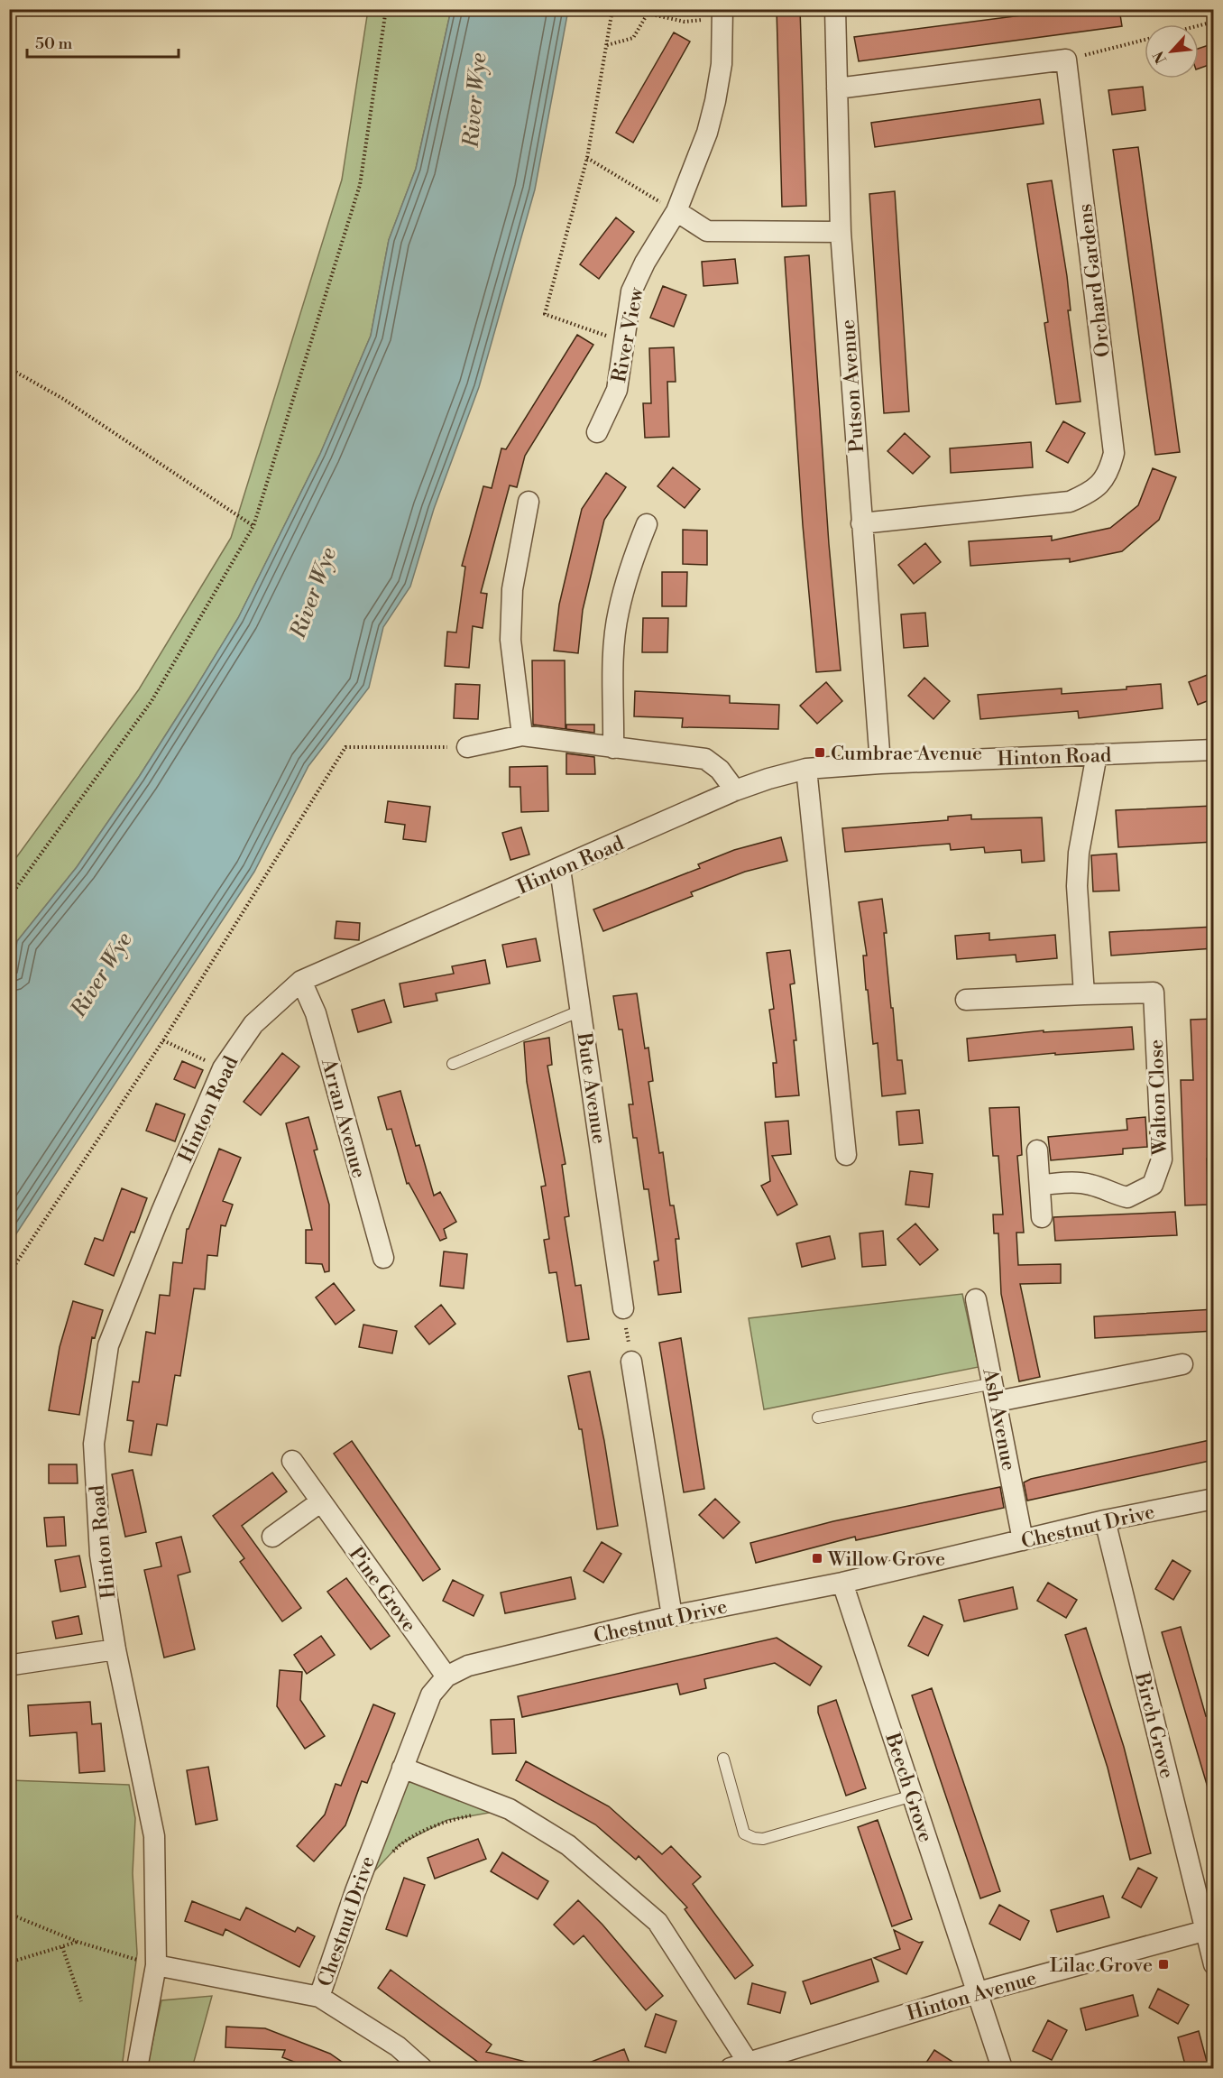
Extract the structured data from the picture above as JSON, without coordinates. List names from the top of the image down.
{
  "streets": {
    "street": [
      "Orchard Gardens",
      "River View",
      "Putson Avenue",
      "Hinton Road",
      "Bute Avenue",
      "Walton Close",
      "Arran Avenue",
      "Ash Avenue",
      "Chestnut Drive",
      "Pine Grove",
      "Birch Grove",
      "Beech Grove",
      "Hinton Avenue"
    ]
  },
  "crossings": [
    ["Orchard Gardens", "Putson Avenue"],
    ["Putson Avenue", "Hinton Road"],
    ["Hinton Road", "Bute Avenue"],
    ["Hinton Road", "Arran Avenue"],
    ["Ash Avenue", "Chestnut Drive"],
    ["Chestnut Drive", "Pine Grove"],
    ["Chestnut Drive", "Birch Grove"],
    ["Chestnut Drive", "Beech Grove"],
    ["Birch Grove", "Hinton Avenue"],
    ["Beech Grove", "Hinton Avenue"]
  ],
  "water": ["River Wye"],
  "places": {
    "transit": ["Cumbrae Avenue", "Willow Grove", "Lilac Grove"]
  },
  "scale_bar": "50 m",
  "north": "bottom left"
}
